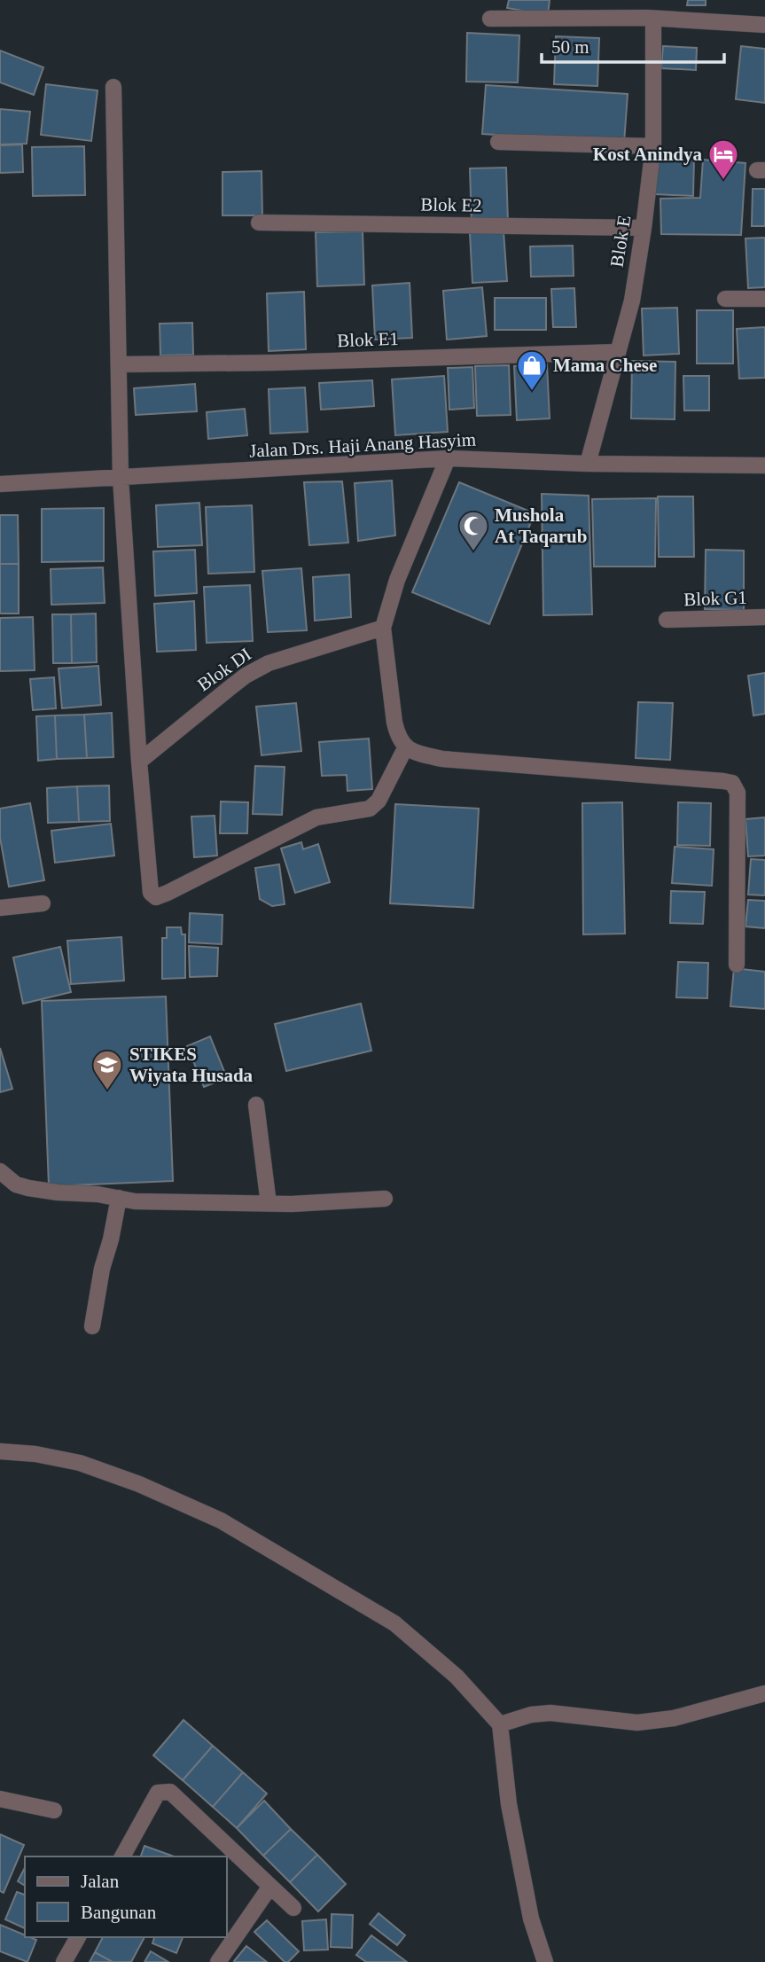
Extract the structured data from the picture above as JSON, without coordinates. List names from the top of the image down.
{
  "streets": {
    "street": [
      "Blok E2",
      "Blok E",
      "Blok E1",
      "Jalan Drs. Haji Anang Hasyim",
      "Blok G1",
      "Blok DI"
    ]
  },
  "crossings": [
    ["Blok E2", "Blok E"],
    ["Blok E", "Blok E1"],
    ["Blok E", "Jalan Drs. Haji Anang Hasyim"]
  ],
  "places": {
    "hotel": ["Kost Anindya"],
    "shop": ["Mama Chese"],
    "mosque": ["Mushola At Taqarub"],
    "school or university": ["STIKES Wiyata Husada"]
  },
  "legend": ["Jalan", "Bangunan"],
  "scale_bar": "50 m"
}
